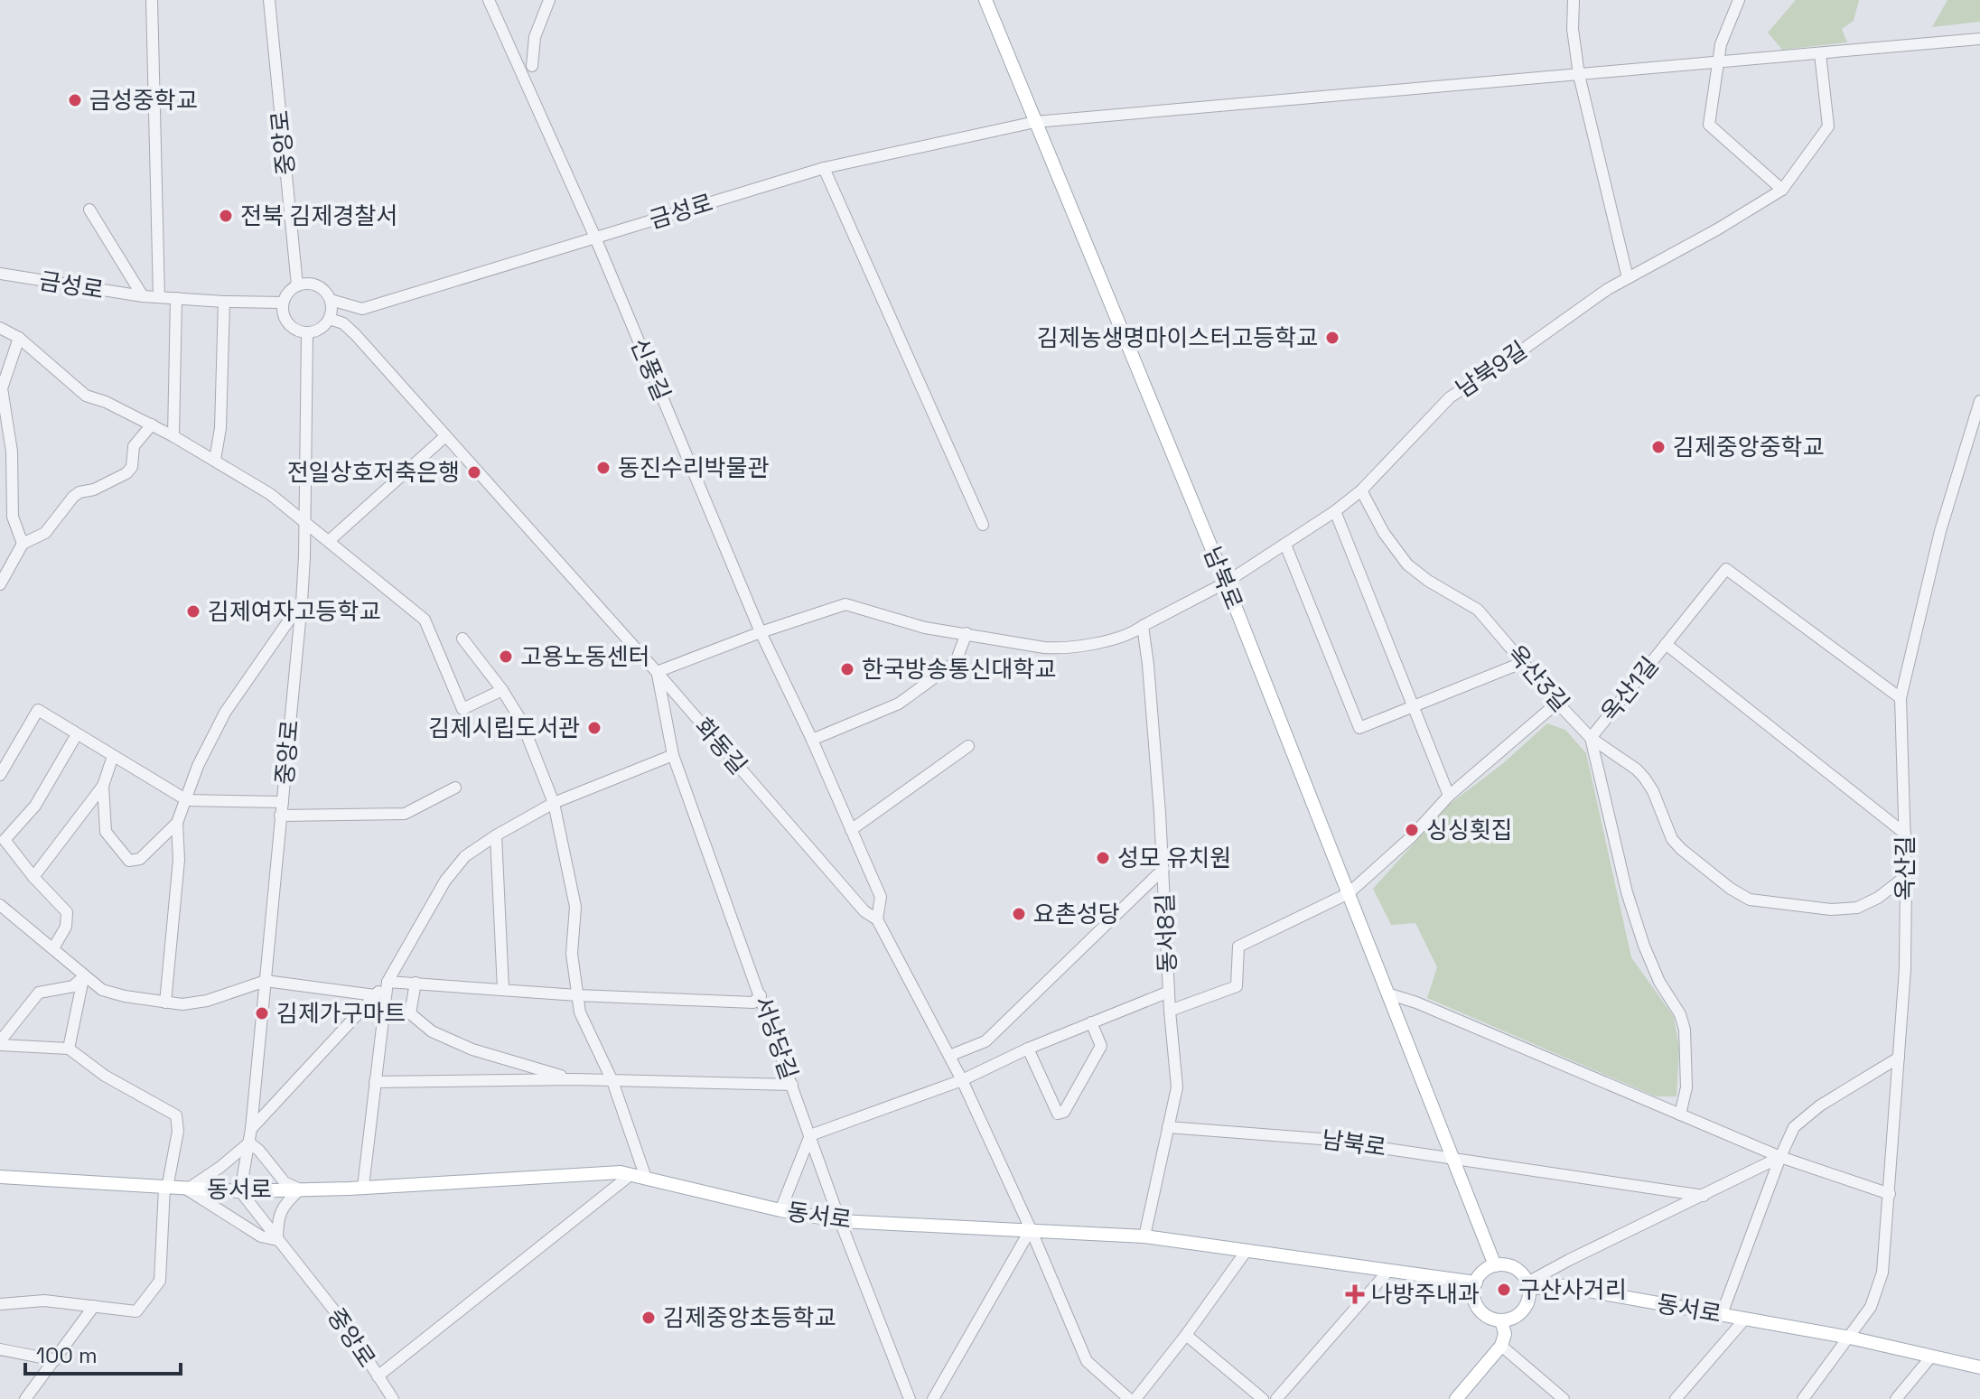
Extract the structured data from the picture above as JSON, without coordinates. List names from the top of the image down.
{
  "streets": {
    "main road": ["남북로", "동서로"],
    "street": [
      "중앙로",
      "금성로",
      "신풍길",
      "남북9길",
      "옥산3길",
      "옥산1길",
      "화동길",
      "옥산길",
      "동서8길",
      "서낭당길"
    ]
  },
  "crossings": [
    ["중앙로", "금성로"],
    ["중앙로", "화동길"],
    ["중앙로", "동서로"],
    ["금성로", "신풍길"],
    ["금성로", "남북로"],
    ["금성로", "화동길"],
    ["신풍길", "남북9길"],
    ["신풍길", "화동길"],
    ["남북9길", "남북로"],
    ["남북9길", "옥산3길"],
    ["남북9길", "화동길"],
    ["남북9길", "동서8길"],
    ["남북9길", "서낭당길"],
    ["남북로", "동서8길"],
    ["남북로", "동서로"],
    ["옥산3길", "옥산1길"],
    ["옥산3길", "옥산길"],
    ["옥산1길", "옥산길"],
    ["화동길", "서낭당길"],
    ["화동길", "동서로"],
    ["옥산길", "동서로"],
    ["동서8길", "동서로"],
    ["서낭당길", "동서로"]
  ],
  "places": {
    "other": [
      "금성중학교",
      "전북 김제경찰서",
      "김제농생명마이스터고등학교",
      "김제중앙중학교",
      "동진수리박물관",
      "전일상호저축은행",
      "김제여자고등학교",
      "고용노동센터",
      "한국방송통신대학교",
      "김제시립도서관",
      "싱싱횟집",
      "성모 유치원",
      "요촌성당",
      "김제가구마트",
      "구산사거리",
      "김제중앙초등학교"
    ],
    "health": ["나방주내과"]
  },
  "scale_bar": "100 m"
}
